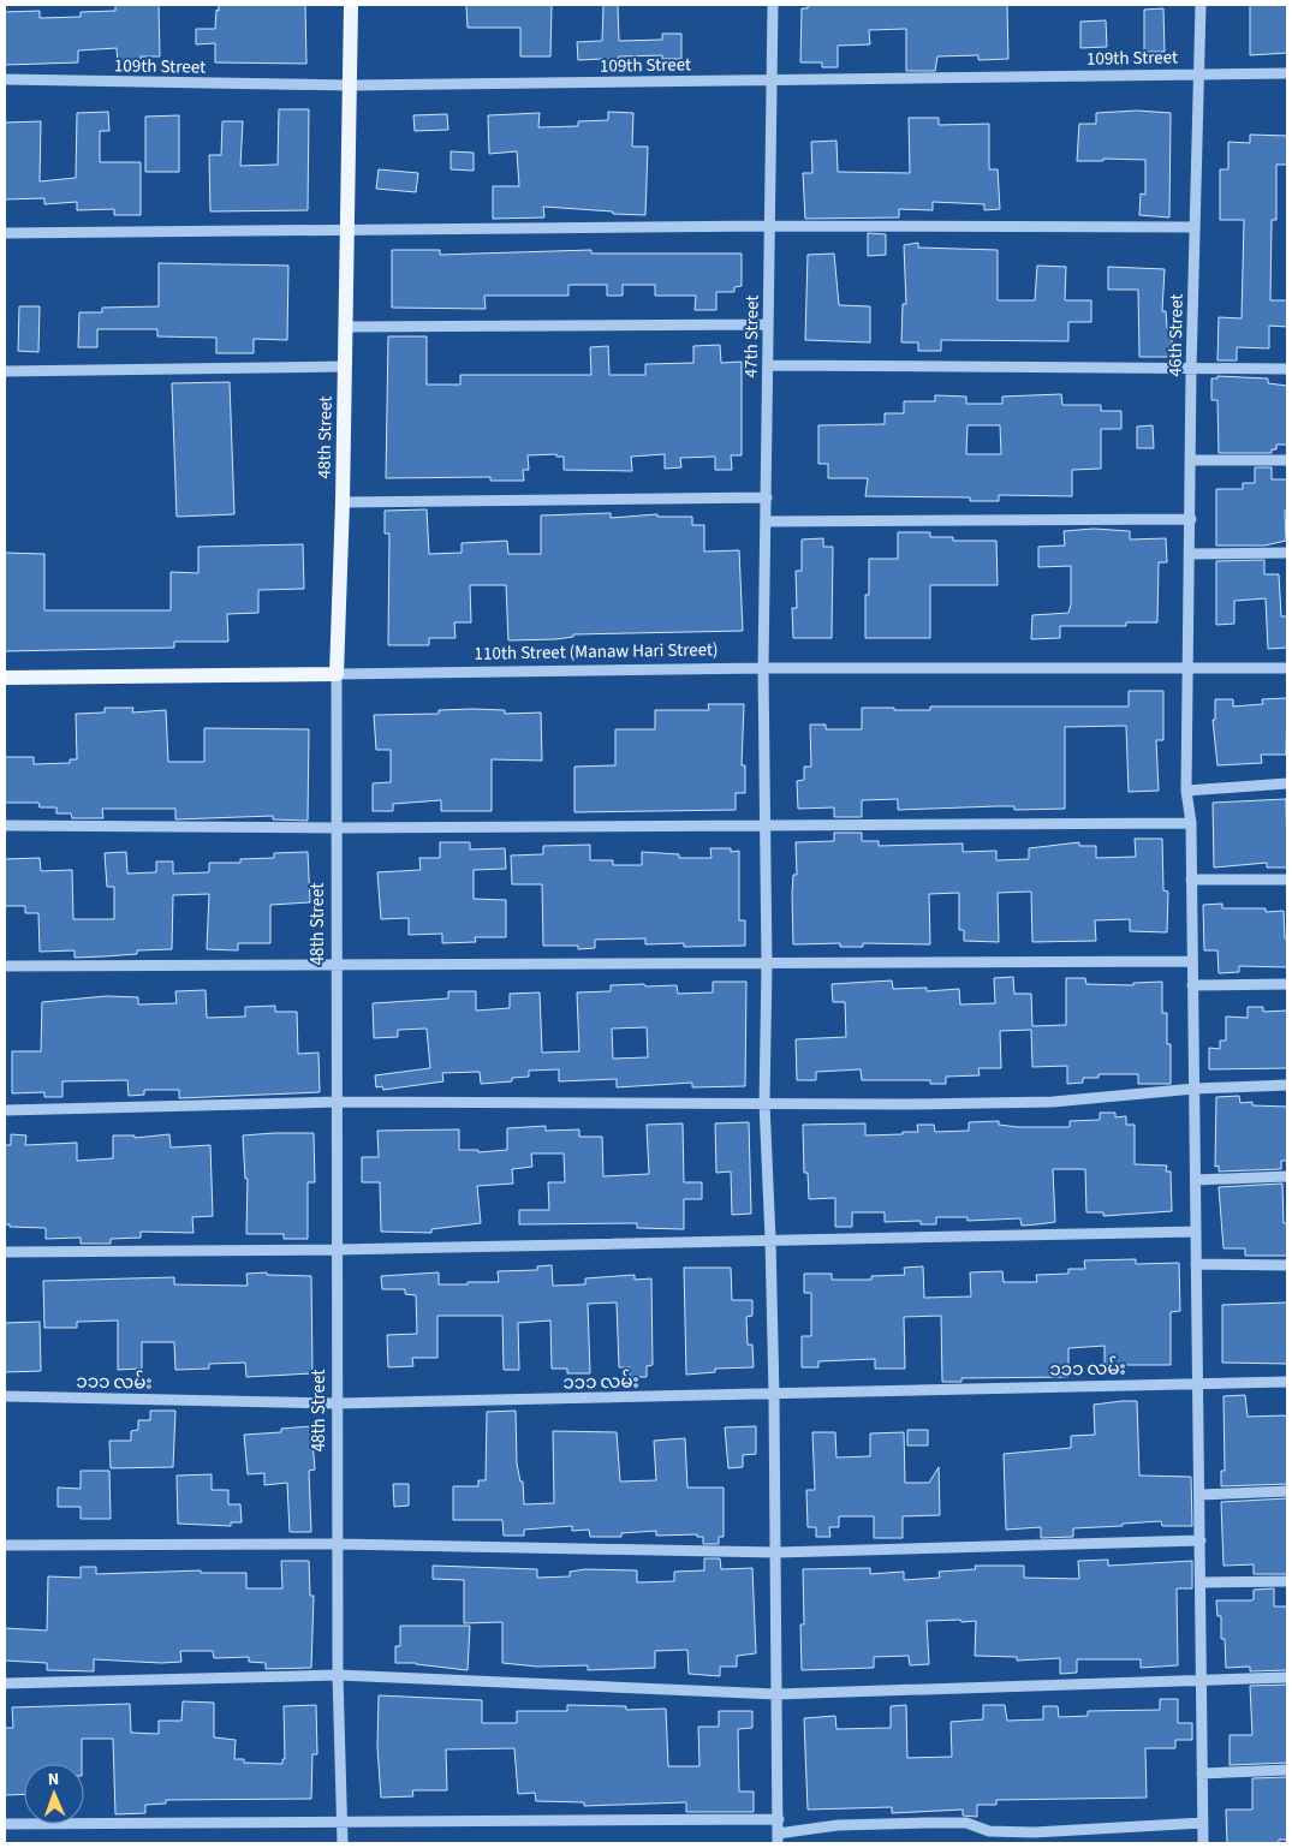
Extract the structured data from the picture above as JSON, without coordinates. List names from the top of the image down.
{
  "streets": {
    "main road": ["48th Street", "110th Street (Manaw Hari Street)"],
    "street": [
      "109th Street",
      "46th Street",
      "47th Street",
      "၁၁၁ လမ်း"
    ]
  },
  "crossings": [
    ["109th Street", "46th Street"],
    ["109th Street", "47th Street"],
    ["109th Street", "48th Street"],
    ["46th Street", "110th Street (Manaw Hari Street)"],
    ["46th Street", "၁၁၁ လမ်း"],
    ["47th Street", "110th Street (Manaw Hari Street)"],
    ["47th Street", "၁၁၁ လမ်း"],
    ["48th Street", "110th Street (Manaw Hari Street)"],
    ["48th Street", "၁၁၁ လမ်း"]
  ],
  "north": "top"
}
